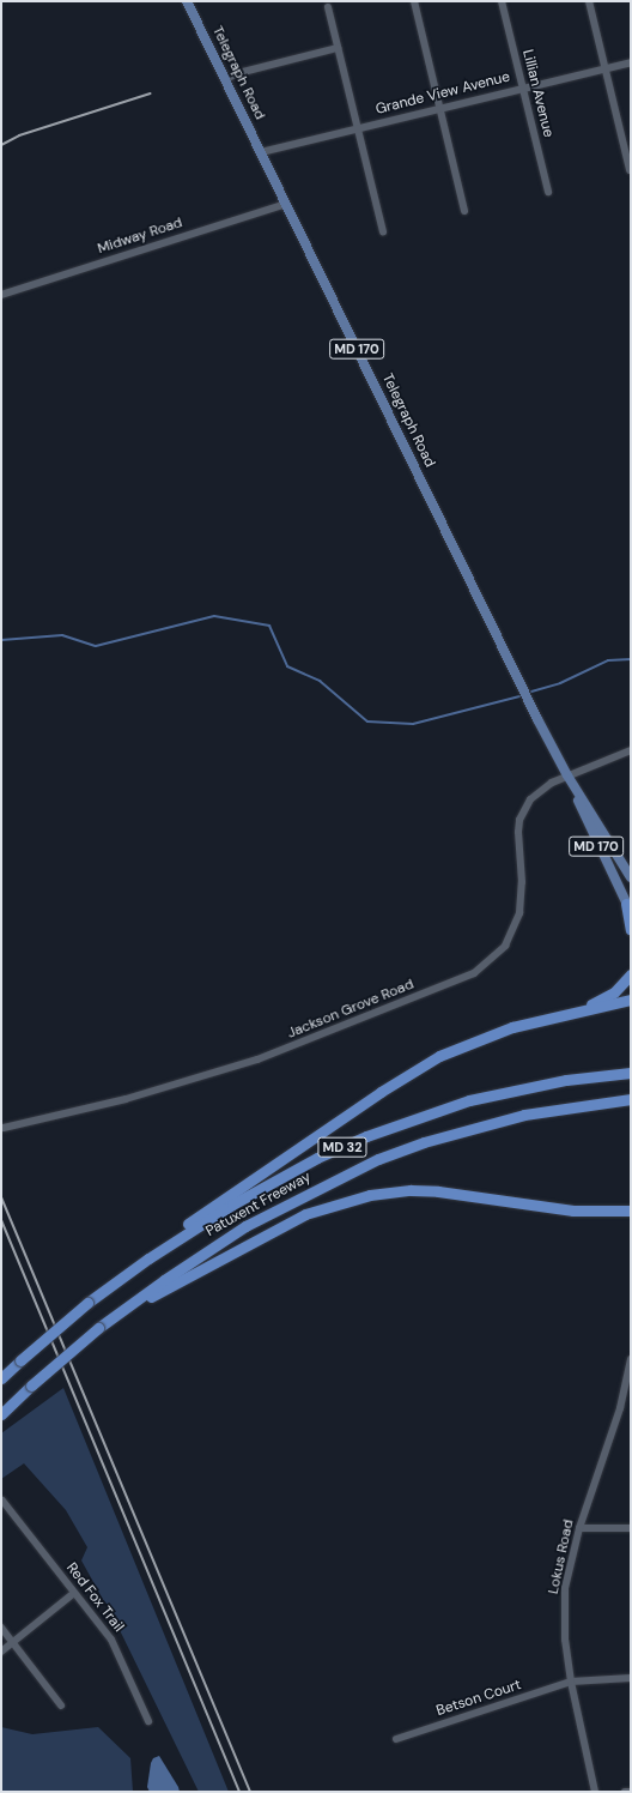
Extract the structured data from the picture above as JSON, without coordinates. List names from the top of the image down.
{
  "streets": {
    "highway": ["MD 32", "Patuxent Freeway"],
    "main road": ["Telegraph Road", "MD 170"],
    "street": [
      "Grande View Avenue",
      "Lillian Avenue",
      "Midway Road",
      "Jackson Grove Road",
      "Lokus Road",
      "Red Fox Trail",
      "Betson Court"
    ]
  },
  "crossings": [
    ["Telegraph Road", "Grande View Avenue"],
    ["Telegraph Road", "Midway Road"],
    ["Telegraph Road", "Jackson Grove Road"],
    ["Grande View Avenue", "Lillian Avenue"],
    ["Lokus Road", "Betson Court"]
  ]
}
